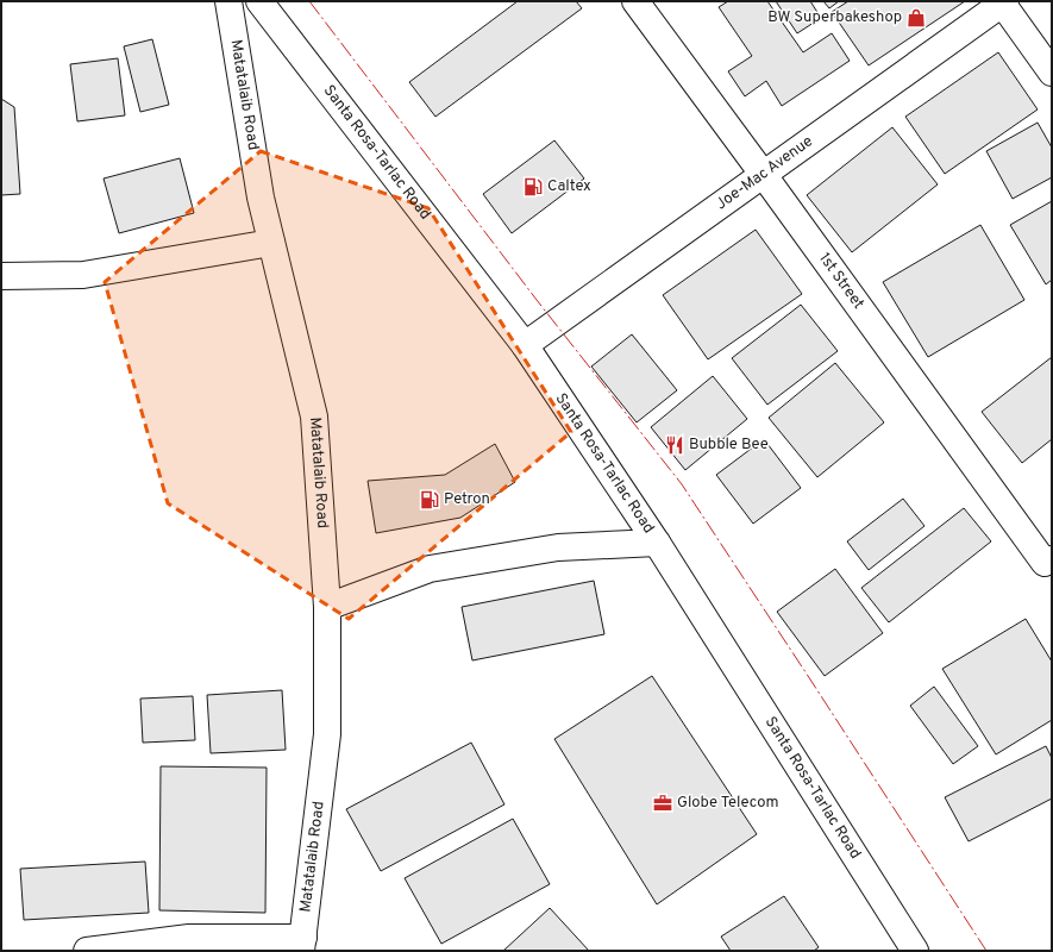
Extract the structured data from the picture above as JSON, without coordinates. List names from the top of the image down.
{
  "streets": {
    "main road": [
      "Matatalaib Road",
      "Santa Rosa-Tarlac Road",
      "Joe-Mac Avenue",
      "1st Street"
    ]
  },
  "crossings": [
    ["Santa Rosa-Tarlac Road", "Joe-Mac Avenue"],
    ["Joe-Mac Avenue", "1st Street"]
  ],
  "places": {
    "shop": ["BW Superbakeshop"],
    "fuel station": ["Caltex", "Petron"],
    "restaurant": ["Bubble Bee"],
    "office": ["Globe Telecom"]
  }
}
